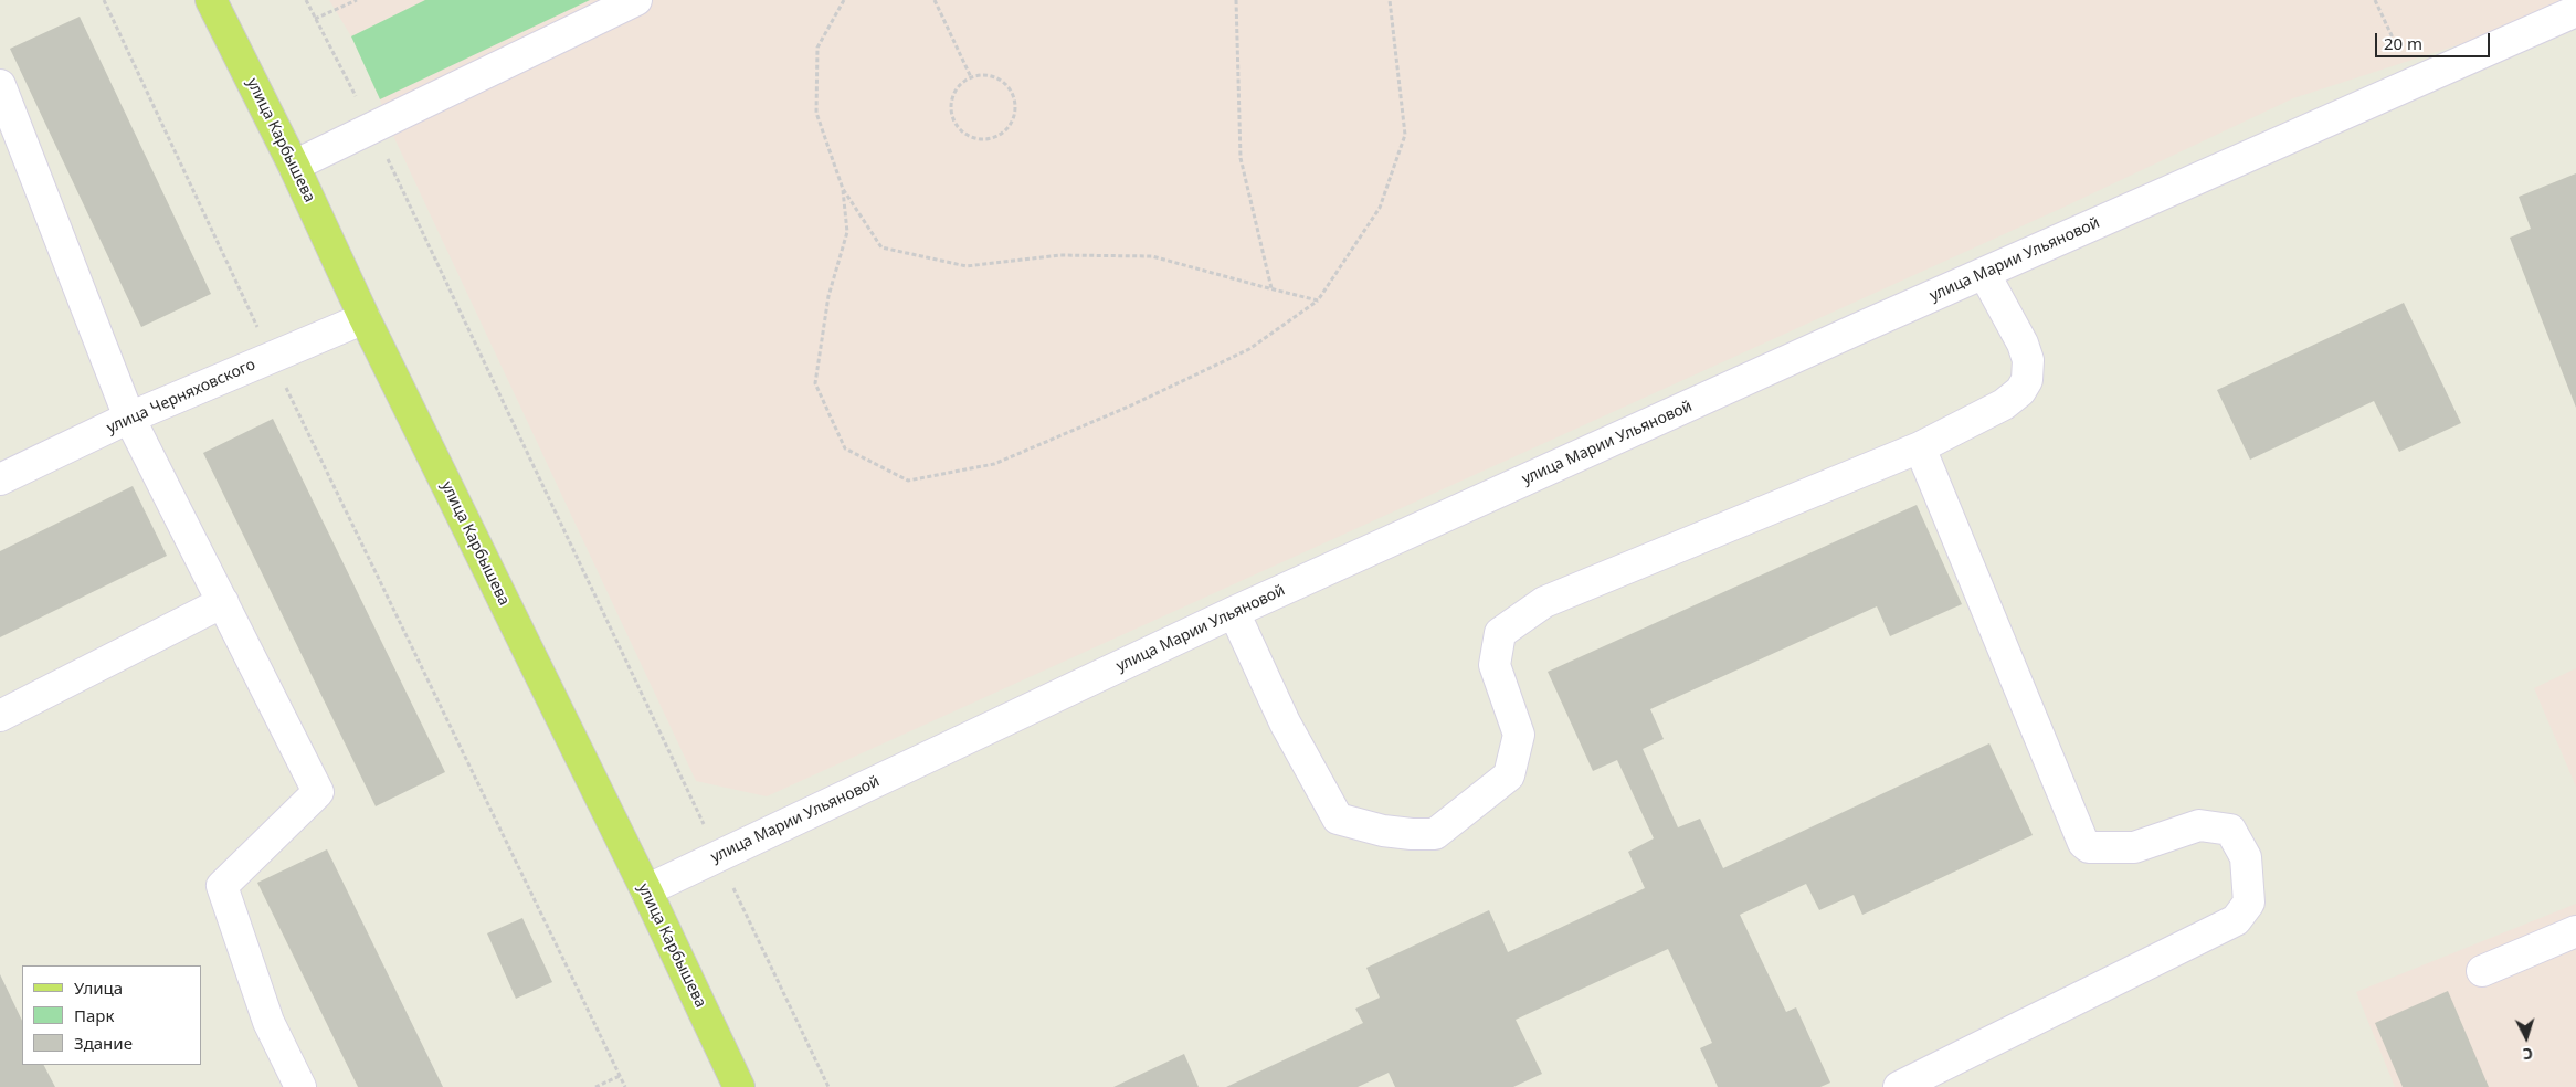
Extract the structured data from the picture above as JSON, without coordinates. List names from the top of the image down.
{
  "streets": {
    "main road": ["улица Карбышева"],
    "street": ["улица Марии Ульяновой", "улица Черняховского"]
  },
  "crossings": [
    ["улица Карбышева", "улица Марии Ульяновой"],
    ["улица Карбышева", "улица Черняховского"]
  ],
  "legend": ["Улица", "Парк", "Здание"],
  "scale_bar": "20 m",
  "north": "bottom"
}
